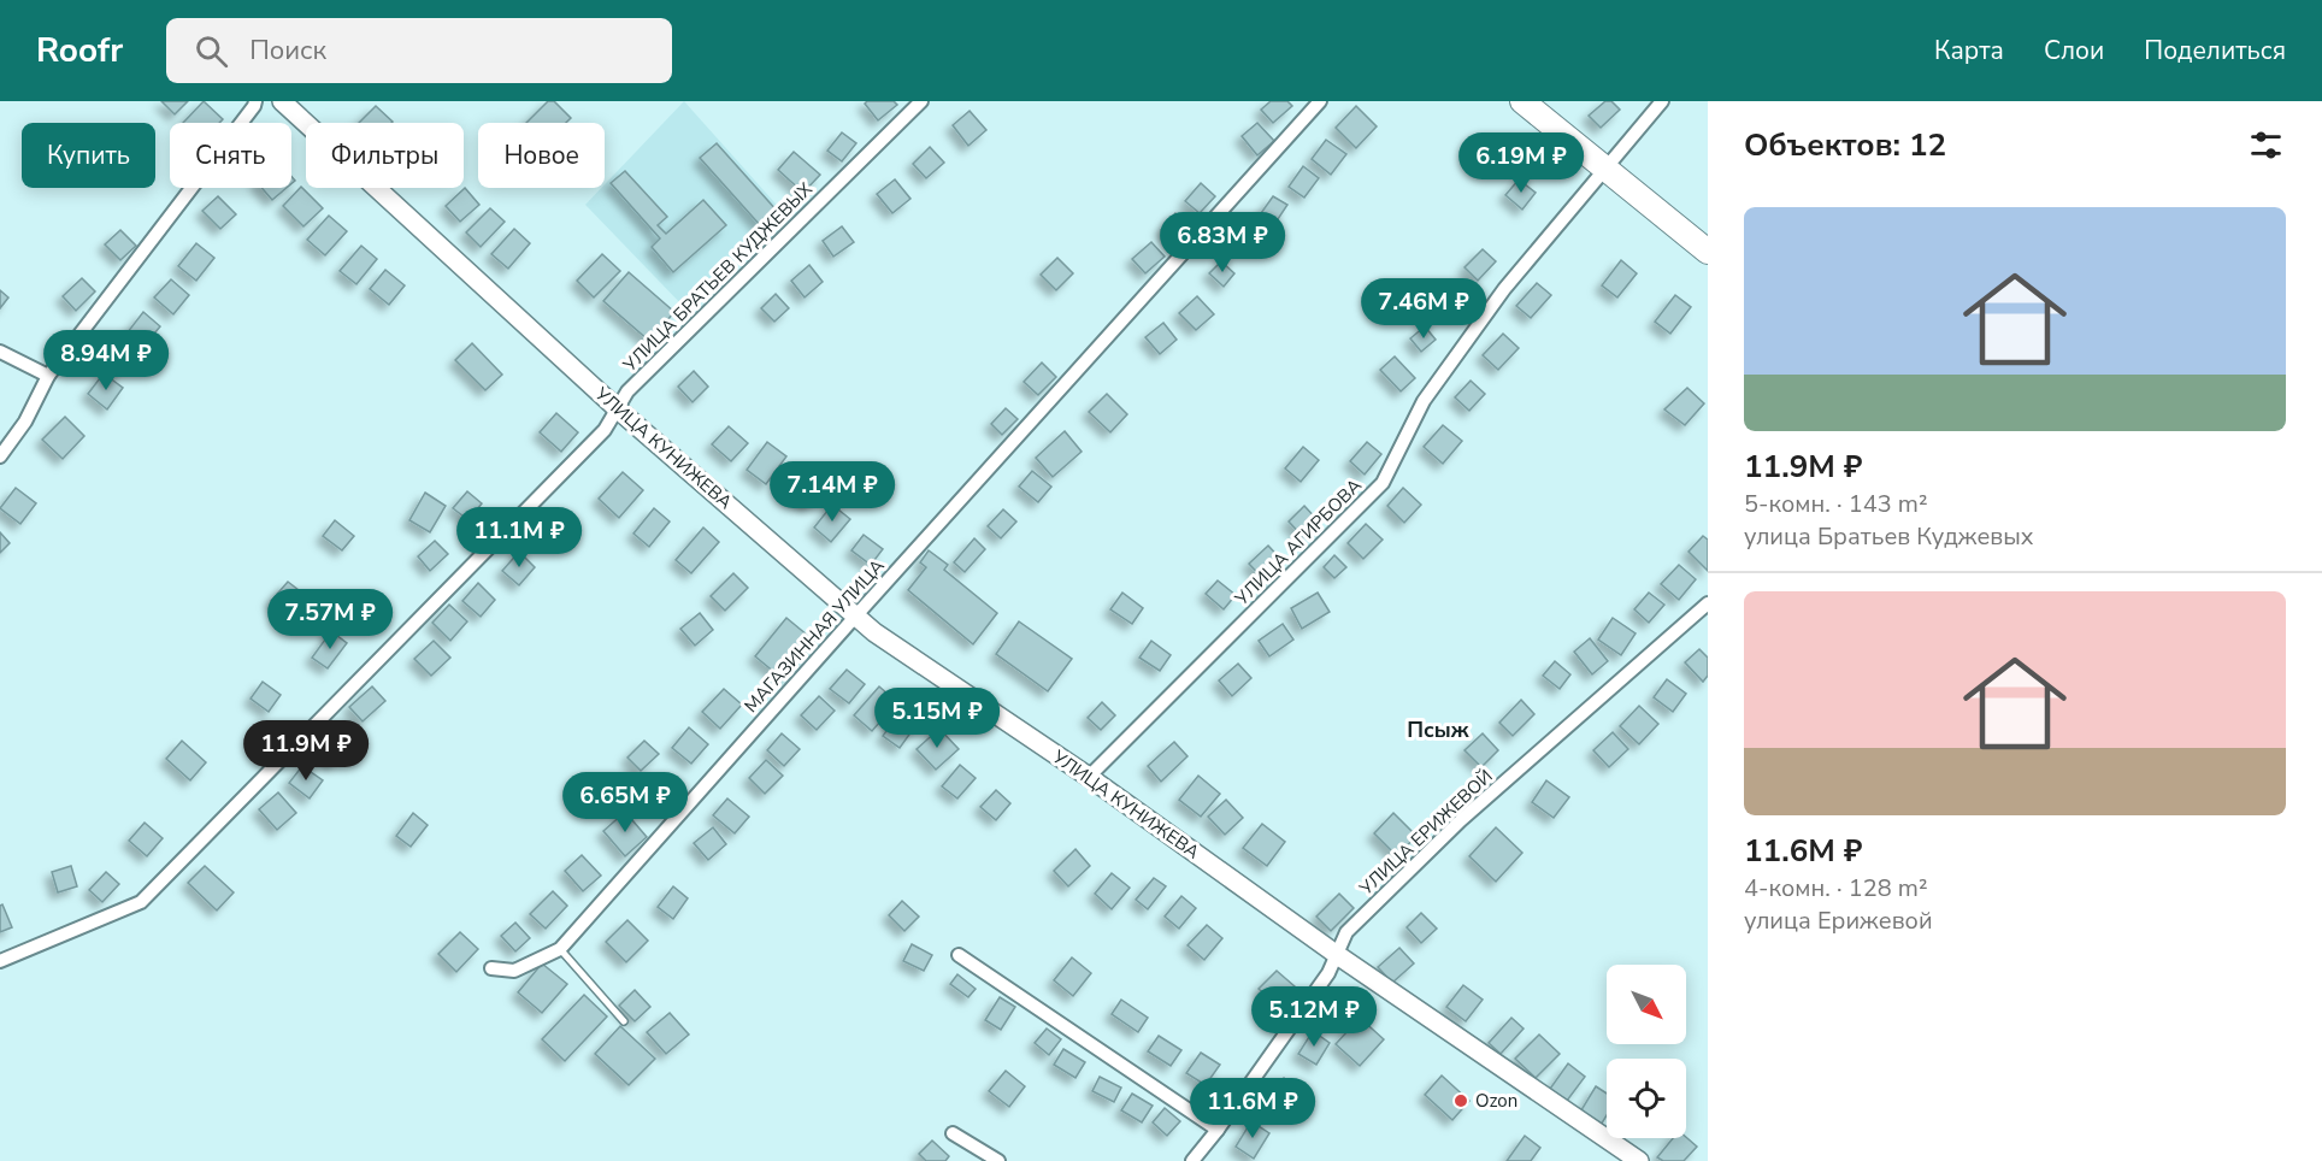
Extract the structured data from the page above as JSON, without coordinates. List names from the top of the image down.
{
  "streets": {
    "street": [
      "УЛИЦА БРАТЬЕВ КУДЖЕВЫХ",
      "УЛИЦА КУНИЖЕВА",
      "УЛИЦА АГИРБОВА",
      "МАГАЗИННАЯ УЛИЦА",
      "УЛИЦА ЕРИЖЕВОЙ"
    ]
  },
  "crossings": [
    ["УЛИЦА БРАТЬЕВ КУДЖЕВЫХ", "УЛИЦА КУНИЖЕВА"],
    ["УЛИЦА КУНИЖЕВА", "УЛИЦА АГИРБОВА"],
    ["УЛИЦА КУНИЖЕВА", "МАГАЗИННАЯ УЛИЦА"],
    ["УЛИЦА КУНИЖЕВА", "УЛИЦА ЕРИЖЕВОЙ"]
  ],
  "districts": ["Псыж"],
  "places": ["Ozon"],
  "north": "bottom right",
  "page": {
    "header": "Roofr",
    "search": "Поиск",
    "nav": ["Карта", "Слои", "Поделиться"],
    "heading": "Объектов: 12",
    "chip": [
      "Купить",
      "Снять",
      "Фильтры",
      "Новое"
    ],
    "price": [
      "6.19M ₽",
      "6.83M ₽",
      "7.46M ₽",
      "8.94M ₽",
      "7.14M ₽",
      "11.1M ₽",
      "7.57M ₽",
      "5.15M ₽",
      "11.9M ₽",
      "6.65M ₽",
      "5.12M ₽",
      "11.6M ₽"
    ],
    "list": [
      {
        "name": "11.9M ₽",
        "note": "5-комн. · 143 m² · улица Братьев Куджевых"
      },
      {
        "name": "11.6M ₽",
        "note": "4-комн. · 128 m² · улица Ерижевой"
      }
    ]
  }
}
